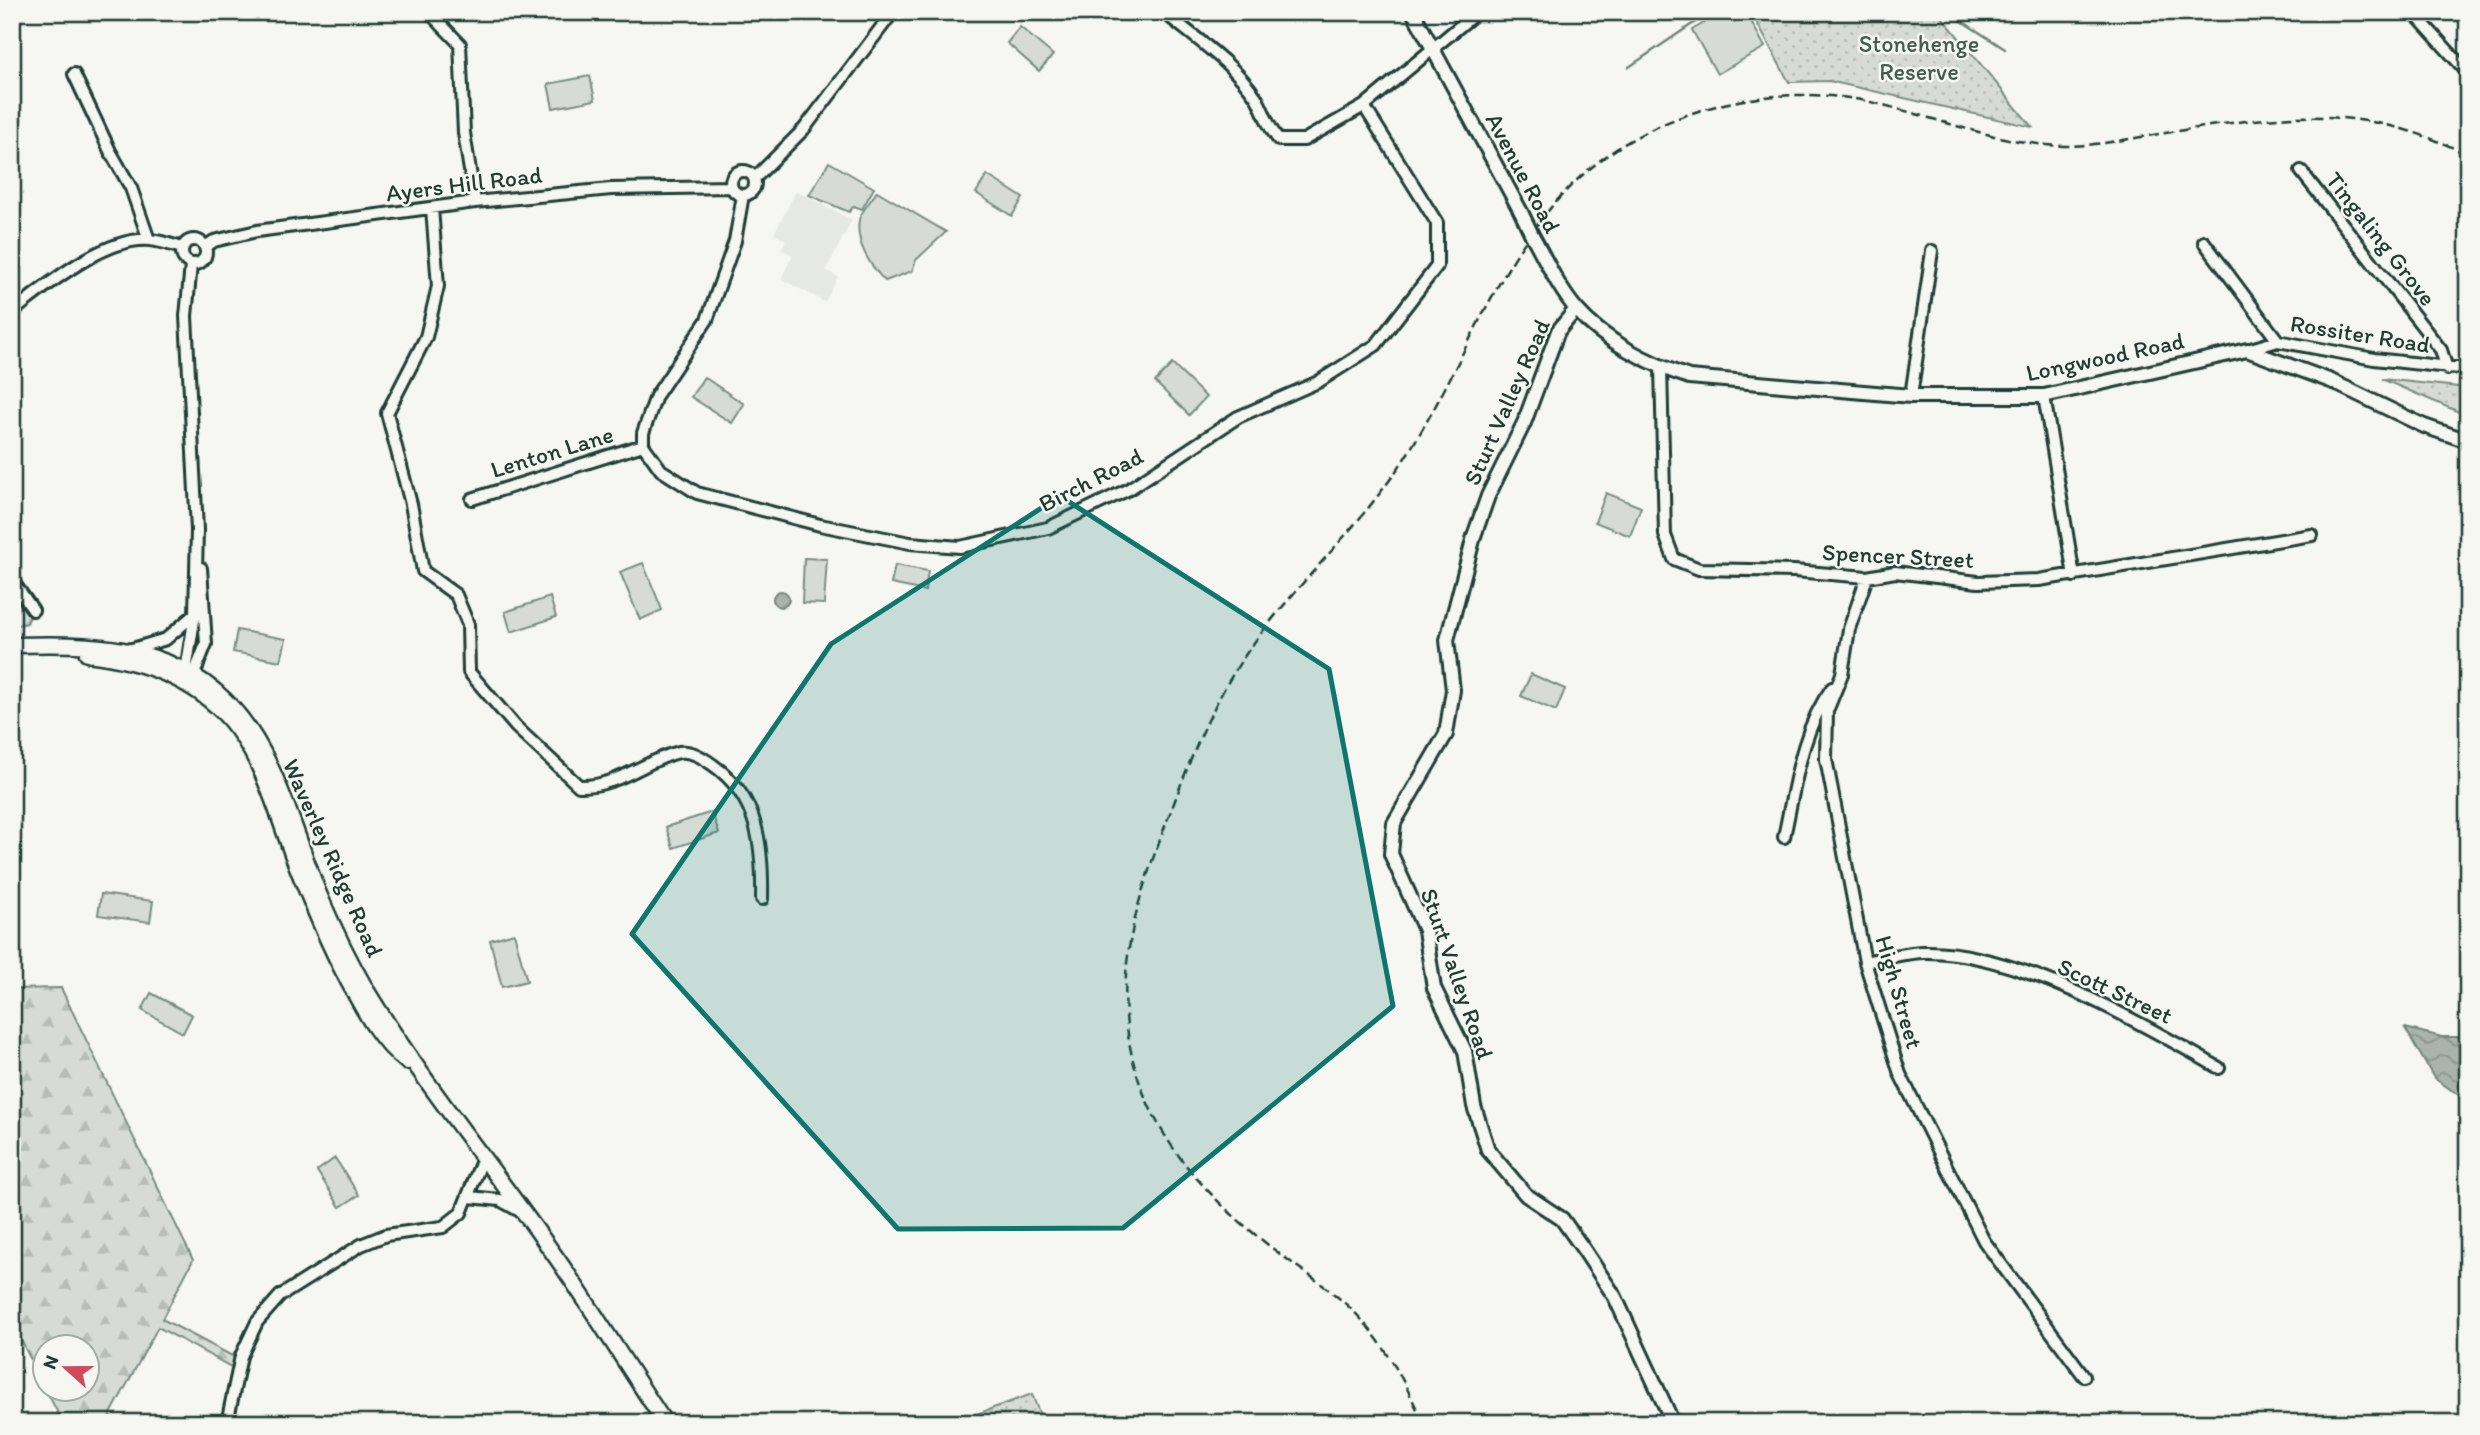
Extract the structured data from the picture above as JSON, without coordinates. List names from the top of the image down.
{
  "streets": {
    "main road": ["Waverley Ridge Road"],
    "street": [
      "Avenue Road",
      "Ayers Hill Road",
      "Tingaling Grove",
      "Rossiter Road",
      "Longwood Road",
      "Sturt Valley Road",
      "Lenton Lane",
      "Birch Road",
      "Spencer Street",
      "Scott Street",
      "High Street"
    ]
  },
  "crossings": [
    ["Avenue Road", "Longwood Road"],
    ["Avenue Road", "Sturt Valley Road"],
    ["Tingaling Grove", "Rossiter Road"],
    ["Rossiter Road", "Longwood Road"],
    ["Longwood Road", "Spencer Street"],
    ["Lenton Lane", "Birch Road"],
    ["Spencer Street", "High Street"],
    ["Scott Street", "High Street"]
  ],
  "parks": ["Stonehenge Reserve"],
  "north": "left"
}
